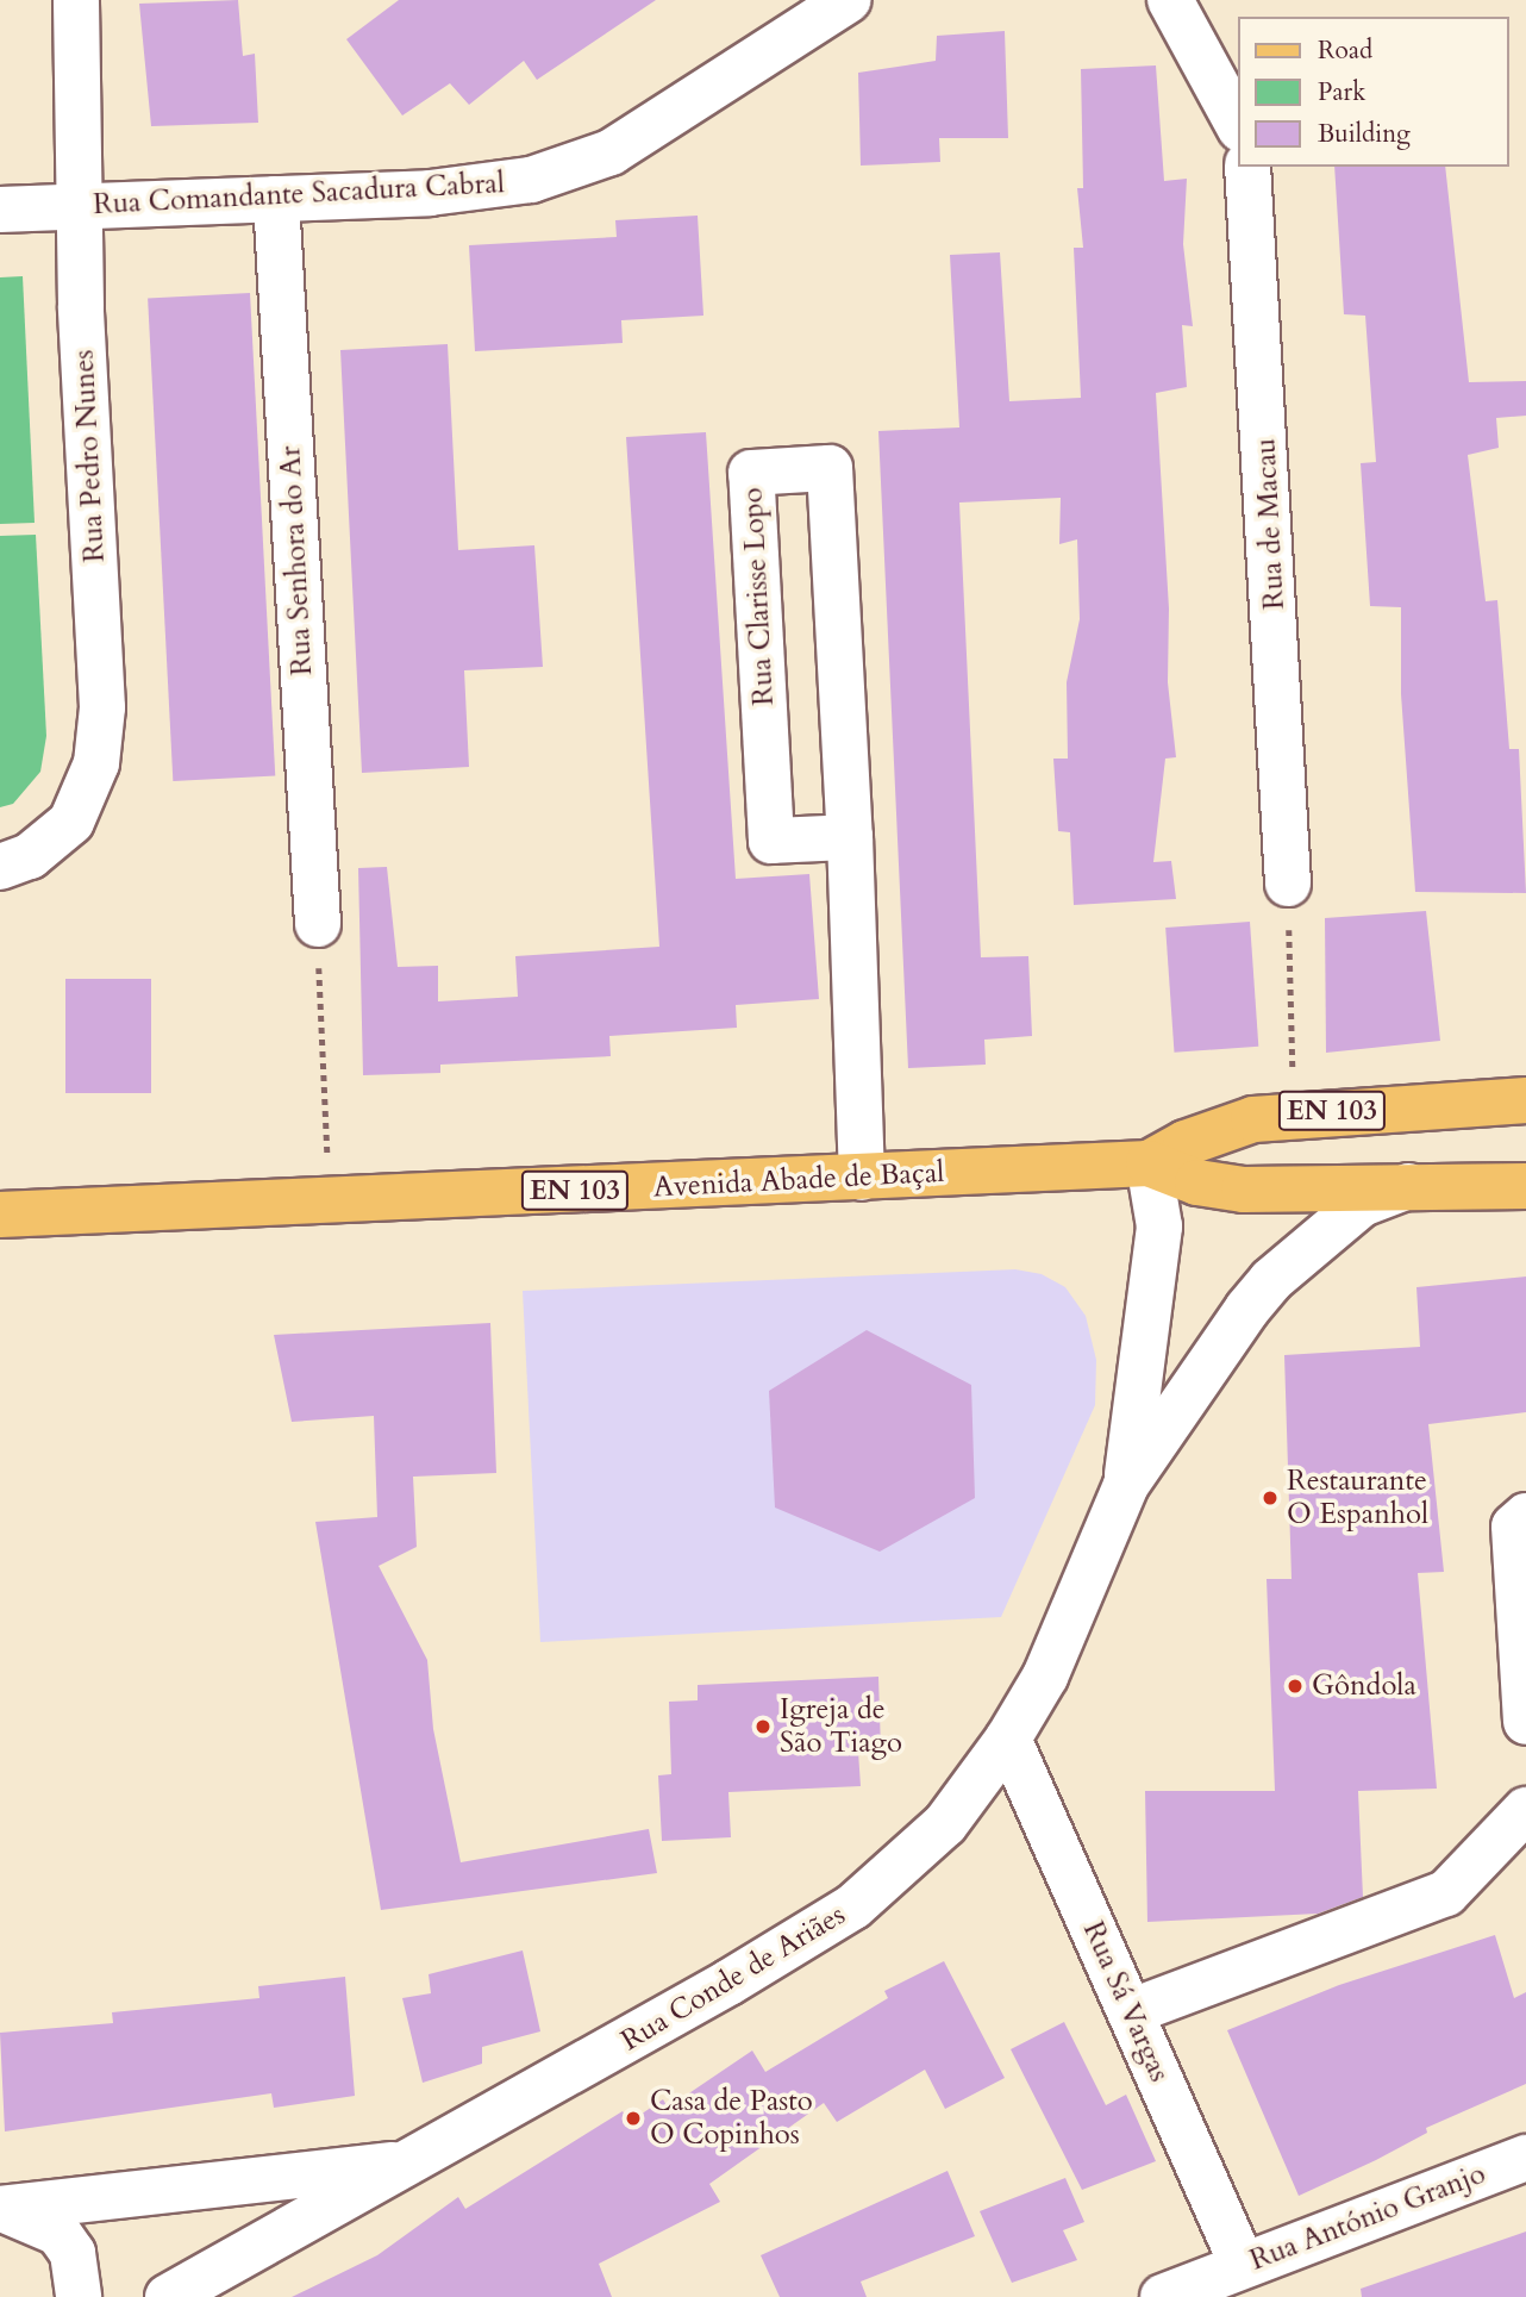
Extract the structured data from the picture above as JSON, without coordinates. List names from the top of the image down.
{
  "streets": {
    "main road": ["EN 103", "Avenida Abade de Baçal"],
    "street": [
      "Rua Comandante Sacadura Cabral",
      "Rua Pedro Nunes",
      "Rua de Macau",
      "Rua Senhora do Ar",
      "Rua Clarisse Lopo",
      "Rua Conde de Ariães",
      "Rua Sá Vargas",
      "Rua António Granjo"
    ]
  },
  "crossings": [
    ["Rua Comandante Sacadura Cabral", "Rua Pedro Nunes"],
    ["Rua Comandante Sacadura Cabral", "Rua Senhora do Ar"],
    ["Rua Clarisse Lopo", "Avenida Abade de Baçal"],
    ["Avenida Abade de Baçal", "Rua Conde de Ariães"],
    ["Rua Conde de Ariães", "Rua Sá Vargas"],
    ["Rua Sá Vargas", "Rua António Granjo"]
  ],
  "places": [
    "Restaurante O Espanhol",
    "Gôndola",
    "Igreja de São Tiago",
    "Casa de Pasto O Copinhos"
  ],
  "legend": ["Road", "Park", "Building"]
}
